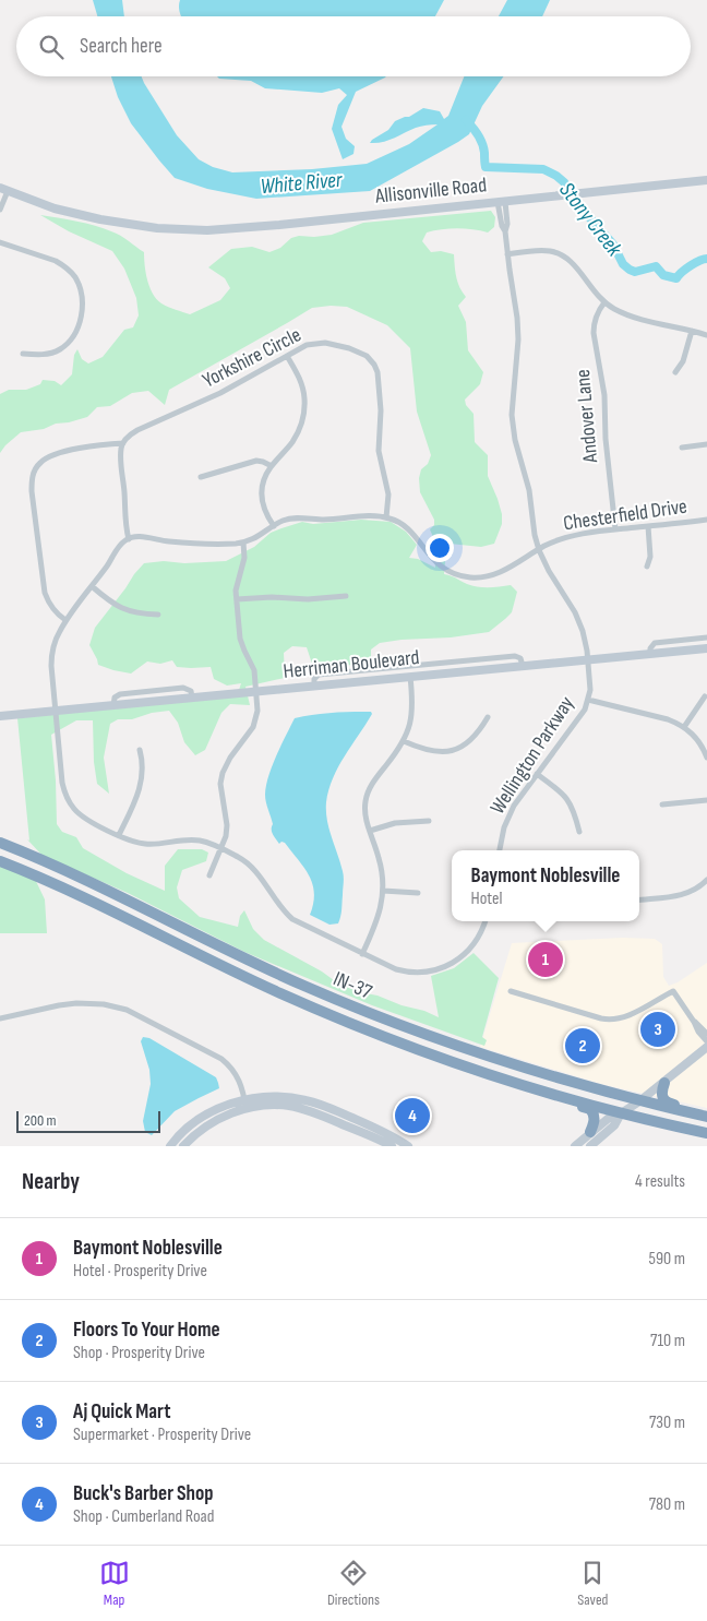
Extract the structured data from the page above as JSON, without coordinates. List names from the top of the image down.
{
  "streets": {
    "highway": ["IN-37"],
    "street": [
      "Allisonville Road",
      "Yorkshire Circle",
      "Andover Lane",
      "Chesterfield Drive",
      "Herriman Boulevard",
      "Wellington Parkway"
    ]
  },
  "crossings": [
    ["Allisonville Road", "Wellington Parkway"],
    ["Yorkshire Circle", "Chesterfield Drive"],
    ["Andover Lane", "Chesterfield Drive"],
    ["Chesterfield Drive", "Wellington Parkway"],
    ["Herriman Boulevard", "Wellington Parkway"]
  ],
  "water": ["White River", "Stony Creek"],
  "scale_bar": "200 m",
  "page": {
    "search": "Search here",
    "popup": ["Baymont Noblesville", "Hotel"],
    "pins": [
      "1",
      "3",
      "2",
      "4"
    ],
    "scale": "200 m",
    "heading": ["Nearby", "4 results"],
    "list": [
      {
        "mark": "1",
        "name": "Baymont Noblesville",
        "note": "Hotel · Prosperity Drive",
        "value": "590 m"
      },
      {
        "mark": "2",
        "name": "Floors To Your Home",
        "note": "Shop · Prosperity Drive",
        "value": "710 m"
      },
      {
        "mark": "3",
        "name": "Aj Quick Mart",
        "note": "Supermarket · Prosperity Drive",
        "value": "730 m"
      },
      {
        "mark": "4",
        "name": "Buck's Barber Shop",
        "note": "Shop · Cumberland Road",
        "value": "780 m"
      }
    ],
    "nav": ["Map", "Directions", "Saved"]
  }
}
